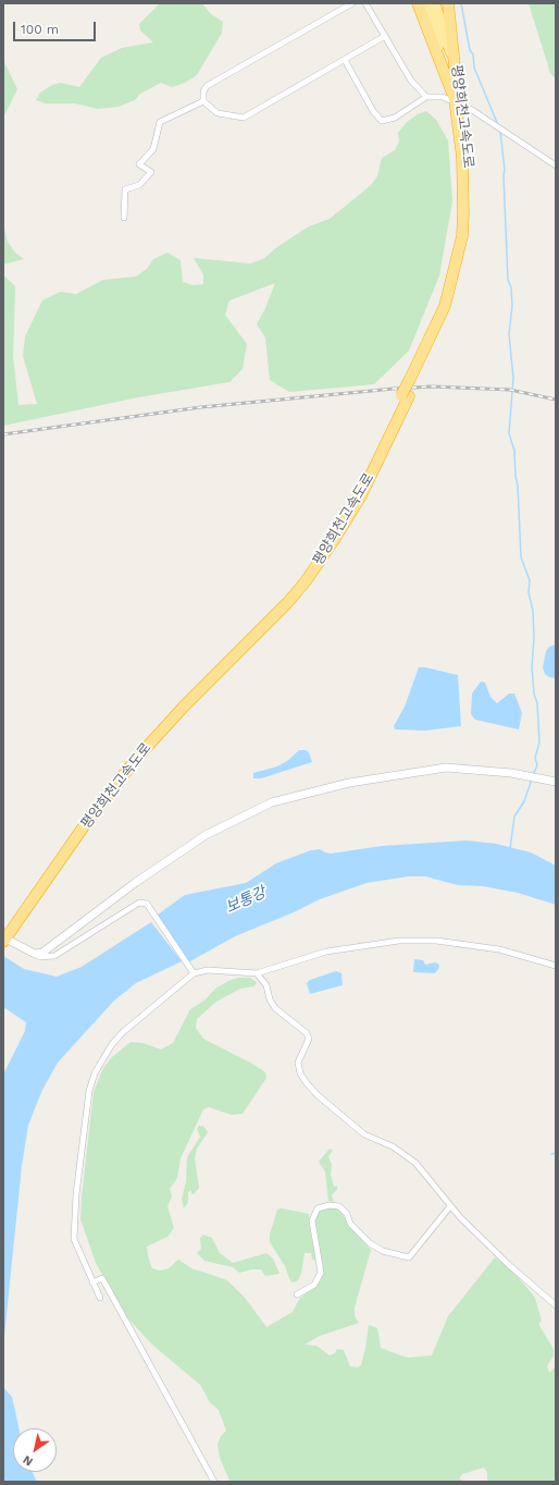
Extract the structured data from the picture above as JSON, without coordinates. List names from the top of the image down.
{
  "streets": {
    "highway": ["평양희천고속도로"]
  },
  "water": ["보통강"],
  "scale_bar": "100 m",
  "north": "bottom left"
}
